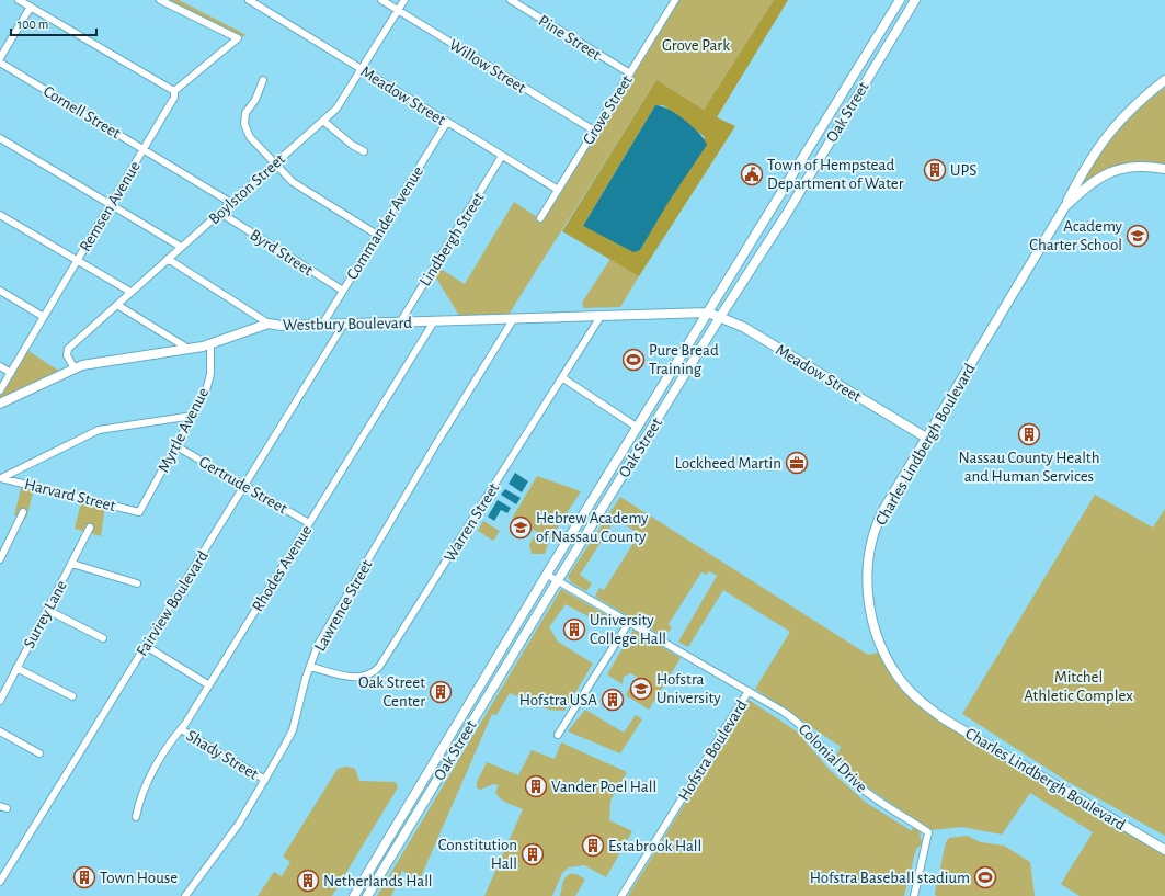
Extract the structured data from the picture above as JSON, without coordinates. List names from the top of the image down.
{
  "streets": {
    "street": [
      "Pine Street",
      "Willow Street",
      "Meadow Street",
      "Grove Street",
      "Cornell Street",
      "Oak Street",
      "Boylston Street",
      "Remsen Avenue",
      "Commander Avenue",
      "Lindbergh Street",
      "Byrd Street",
      "Westbury Boulevard",
      "Myrtle Avenue",
      "Charles Lindbergh Boulevard",
      "Gertrude Street",
      "Harvard Street",
      "Warren Street",
      "Rhodes Avenue",
      "Fairview Boulevard",
      "Lawrence Street",
      "Surrey Lane",
      "Hofstra Boulevard",
      "Shady Street",
      "Colonial Drive"
    ]
  },
  "crossings": [
    ["Pine Street", "Grove Street"],
    ["Willow Street", "Grove Street"],
    ["Willow Street", "Boylston Street"],
    ["Meadow Street", "Grove Street"],
    ["Meadow Street", "Oak Street"],
    ["Meadow Street", "Boylston Street"],
    ["Meadow Street", "Commander Avenue"],
    ["Meadow Street", "Lindbergh Street"],
    ["Meadow Street", "Westbury Boulevard"],
    ["Meadow Street", "Charles Lindbergh Boulevard"],
    ["Cornell Street", "Boylston Street"],
    ["Cornell Street", "Remsen Avenue"],
    ["Oak Street", "Westbury Boulevard"],
    ["Oak Street", "Hofstra Boulevard"],
    ["Boylston Street", "Byrd Street"],
    ["Boylston Street", "Westbury Boulevard"],
    ["Commander Avenue", "Byrd Street"],
    ["Commander Avenue", "Westbury Boulevard"],
    ["Lindbergh Street", "Westbury Boulevard"],
    ["Westbury Boulevard", "Myrtle Avenue"],
    ["Westbury Boulevard", "Warren Street"],
    ["Westbury Boulevard", "Rhodes Avenue"],
    ["Westbury Boulevard", "Fairview Boulevard"],
    ["Westbury Boulevard", "Lawrence Street"],
    ["Myrtle Avenue", "Gertrude Street"],
    ["Myrtle Avenue", "Harvard Street"],
    ["Gertrude Street", "Rhodes Avenue"],
    ["Gertrude Street", "Fairview Boulevard"],
    ["Warren Street", "Lawrence Street"],
    ["Rhodes Avenue", "Shady Street"],
    ["Lawrence Street", "Shady Street"],
    ["Hofstra Boulevard", "Colonial Drive"]
  ],
  "parks": ["Grove Park", "Mitchel Athletic Complex"],
  "places": {
    "building": [
      "UPS",
      "Nassau County Health and Human Services",
      "University College Hall",
      "Oak Street Center",
      "Hofstra USA",
      "Vander Poel Hall",
      "Estabrook Hall",
      "Constitution Hall",
      "Town House",
      "Netherlands Hall"
    ],
    "public building": ["Town of Hempstead Department of Water"],
    "school or university": ["Academy Charter School", "Hebrew Academy of Nassau County", "Hofstra University"],
    "sports": ["Pure Bread Training", "Hofstra Baseball stadium"],
    "office": ["Lockheed Martin"]
  },
  "scale_bar": "100 m"
}
